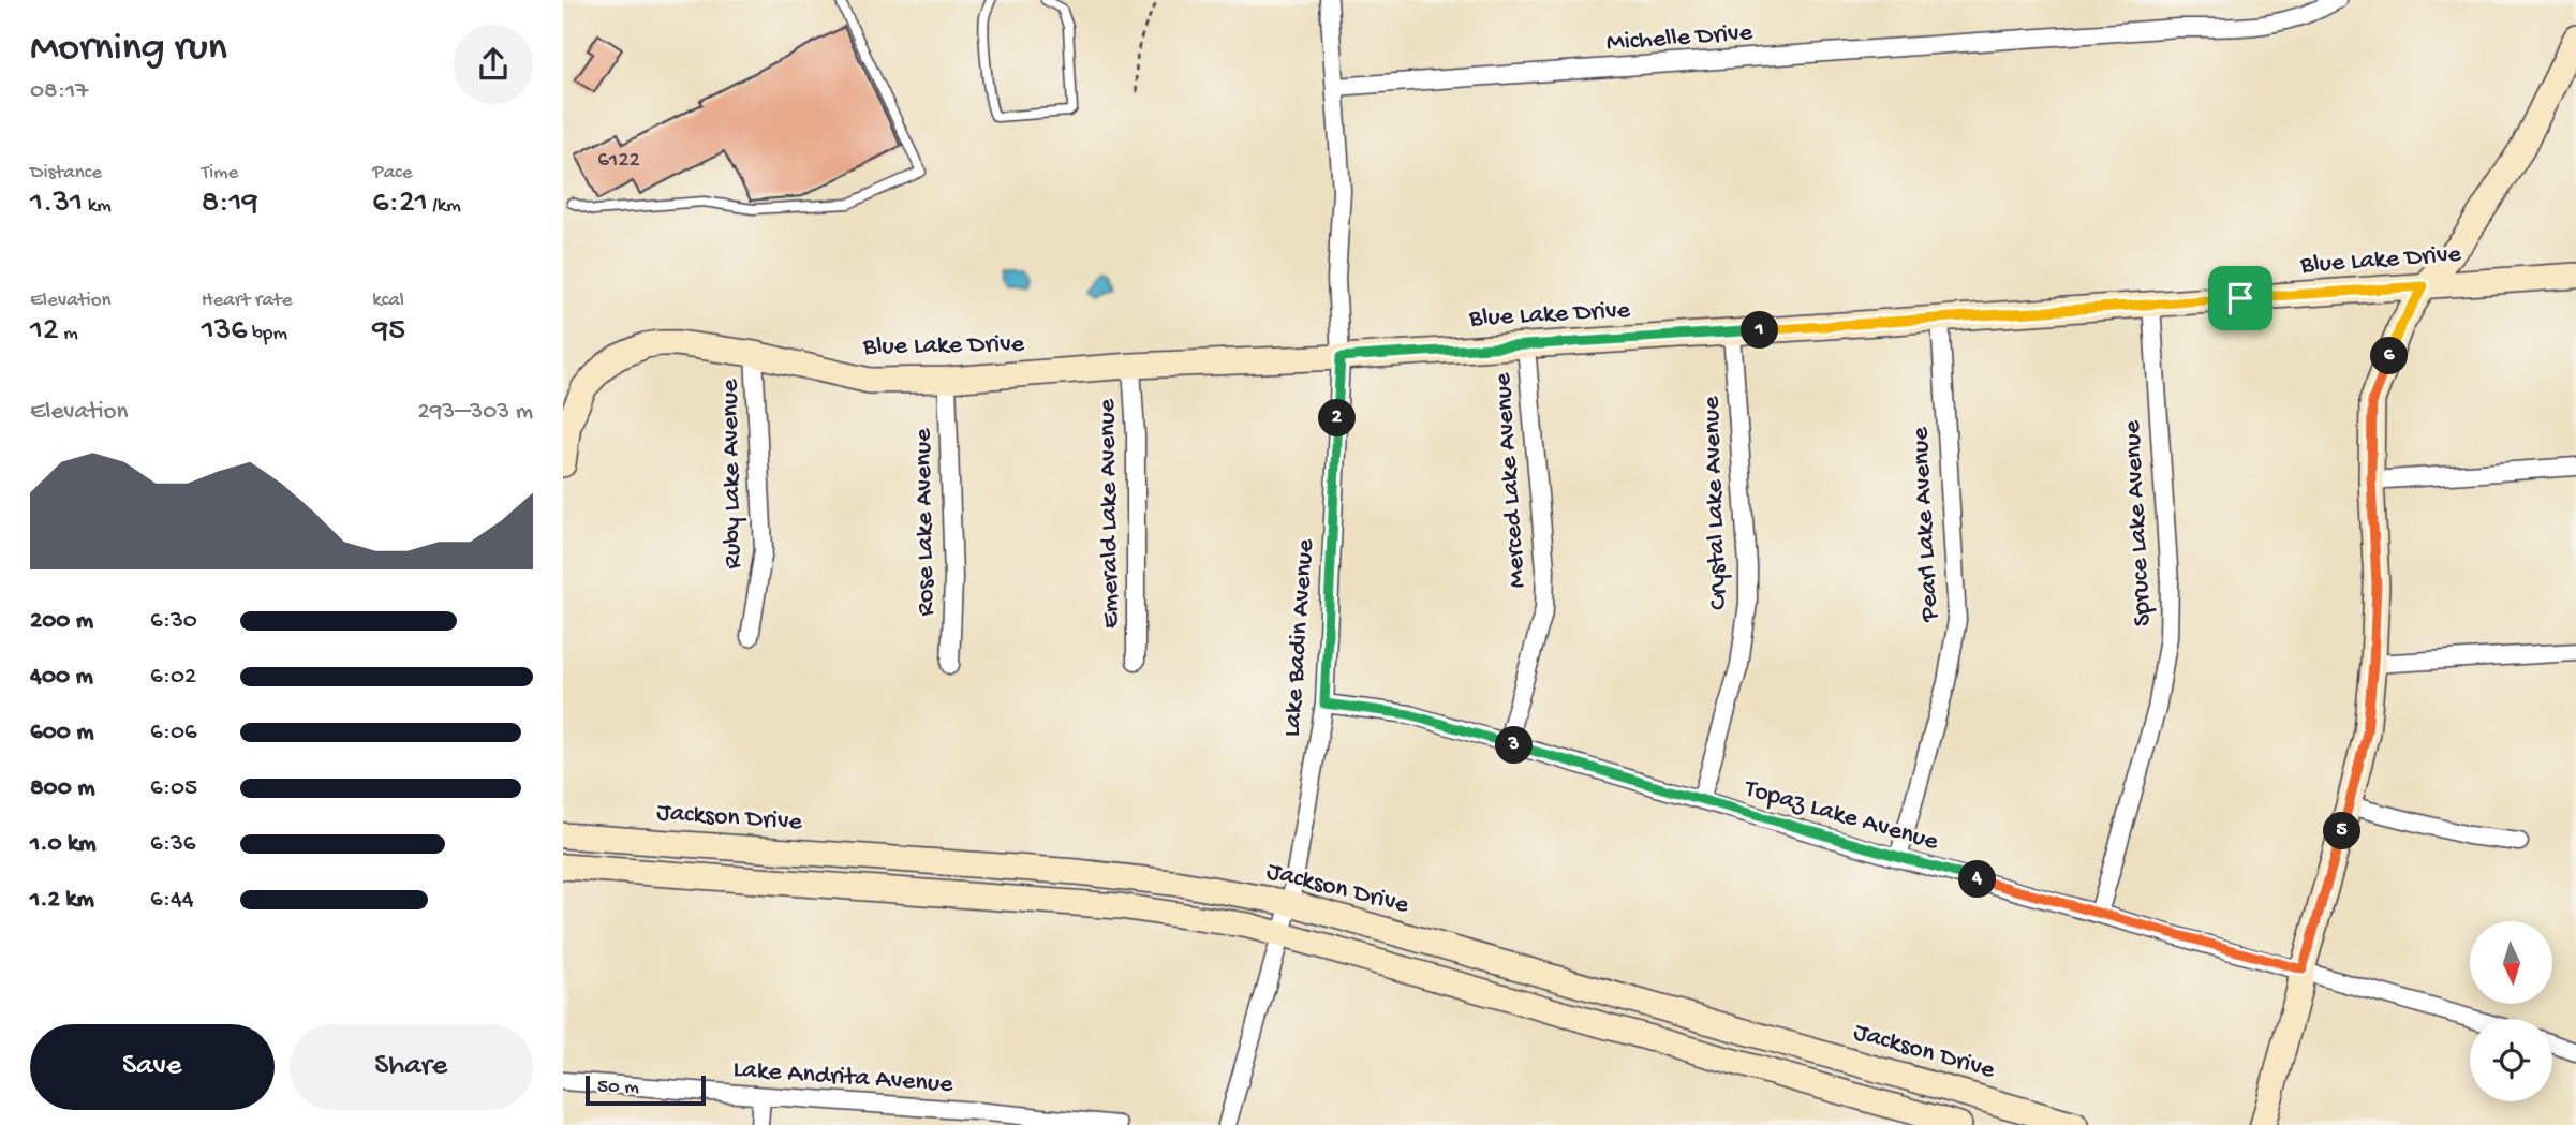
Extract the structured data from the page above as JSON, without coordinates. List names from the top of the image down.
{
  "streets": {
    "street": [
      "Michelle Drive",
      "Blue Lake Drive",
      "Ruby Lake Avenue",
      "Merced Lake Avenue",
      "Crystal Lake Avenue",
      "Emerald Lake Avenue",
      "Rose Lake Avenue",
      "Spruce Lake Avenue",
      "Pearl Lake Avenue",
      "Lake Badin Avenue",
      "Topaz Lake Avenue",
      "Jackson Drive",
      "Lake Andrita Avenue"
    ]
  },
  "crossings": [
    ["Michelle Drive", "Lake Badin Avenue"],
    ["Blue Lake Drive", "Ruby Lake Avenue"],
    ["Blue Lake Drive", "Merced Lake Avenue"],
    ["Blue Lake Drive", "Crystal Lake Avenue"],
    ["Blue Lake Drive", "Emerald Lake Avenue"],
    ["Blue Lake Drive", "Rose Lake Avenue"],
    ["Blue Lake Drive", "Spruce Lake Avenue"],
    ["Blue Lake Drive", "Pearl Lake Avenue"],
    ["Blue Lake Drive", "Lake Badin Avenue"],
    ["Merced Lake Avenue", "Topaz Lake Avenue"],
    ["Crystal Lake Avenue", "Topaz Lake Avenue"],
    ["Spruce Lake Avenue", "Topaz Lake Avenue"],
    ["Pearl Lake Avenue", "Topaz Lake Avenue"],
    ["Lake Badin Avenue", "Topaz Lake Avenue"],
    ["Lake Badin Avenue", "Jackson Drive"]
  ],
  "house_numbers": ["6122"],
  "scale_bar": "50 m",
  "north": "bottom",
  "page": {
    "heading": ["Morning run", "08:17"],
    "stats": [
      ["Distance", "1.31 km"],
      ["Time", "8:19"],
      ["Pace", "6:21 /km"],
      ["Elevation", "12 m"],
      ["Heart rate", "136 bpm"],
      ["kcal", "95"]
    ],
    "pins": [
      "1",
      "6",
      "2",
      "3",
      "5",
      "4"
    ],
    "chart": ["Elevation", "293–303 m"],
    "list": [
      {
        "name": "200 m",
        "note": "6:30"
      },
      {
        "name": "400 m",
        "note": "6:02"
      },
      {
        "name": "600 m",
        "note": "6:06"
      },
      {
        "name": "800 m",
        "note": "6:05"
      },
      {
        "name": "1.0 km",
        "note": "6:36"
      },
      {
        "name": "1.2 km",
        "note": "6:44"
      }
    ],
    "buttons": ["Save", "Share"],
    "scale": "50 m"
  }
}
